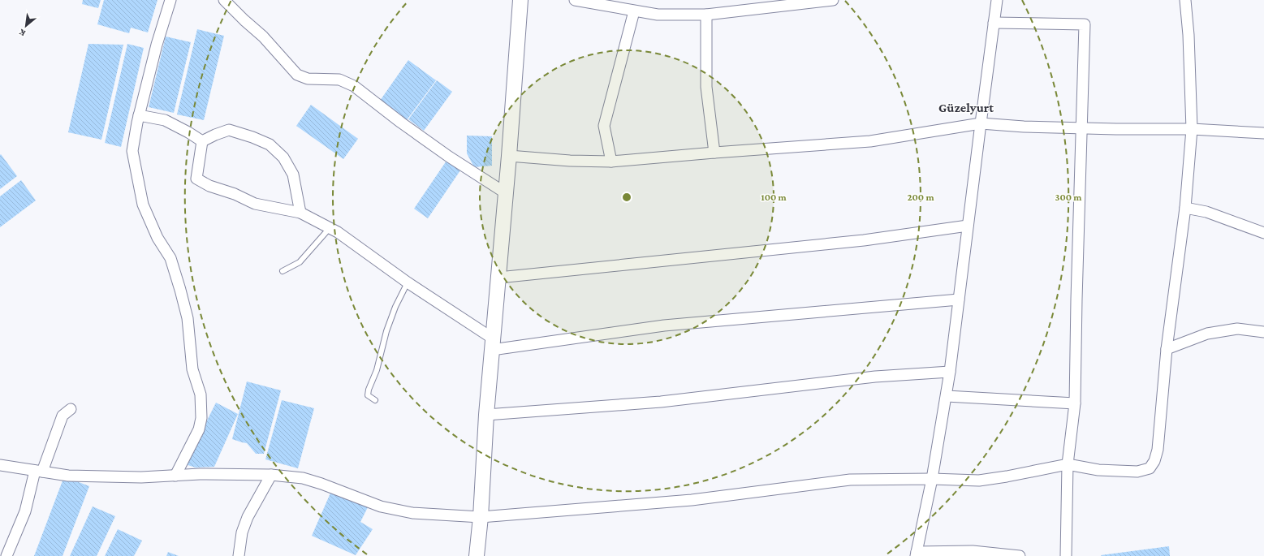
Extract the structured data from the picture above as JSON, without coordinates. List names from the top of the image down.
{
  "districts": ["Güzelyurt"],
  "north": "bottom left",
  "rings": ["100 m", "200 m", "300 m"]
}
